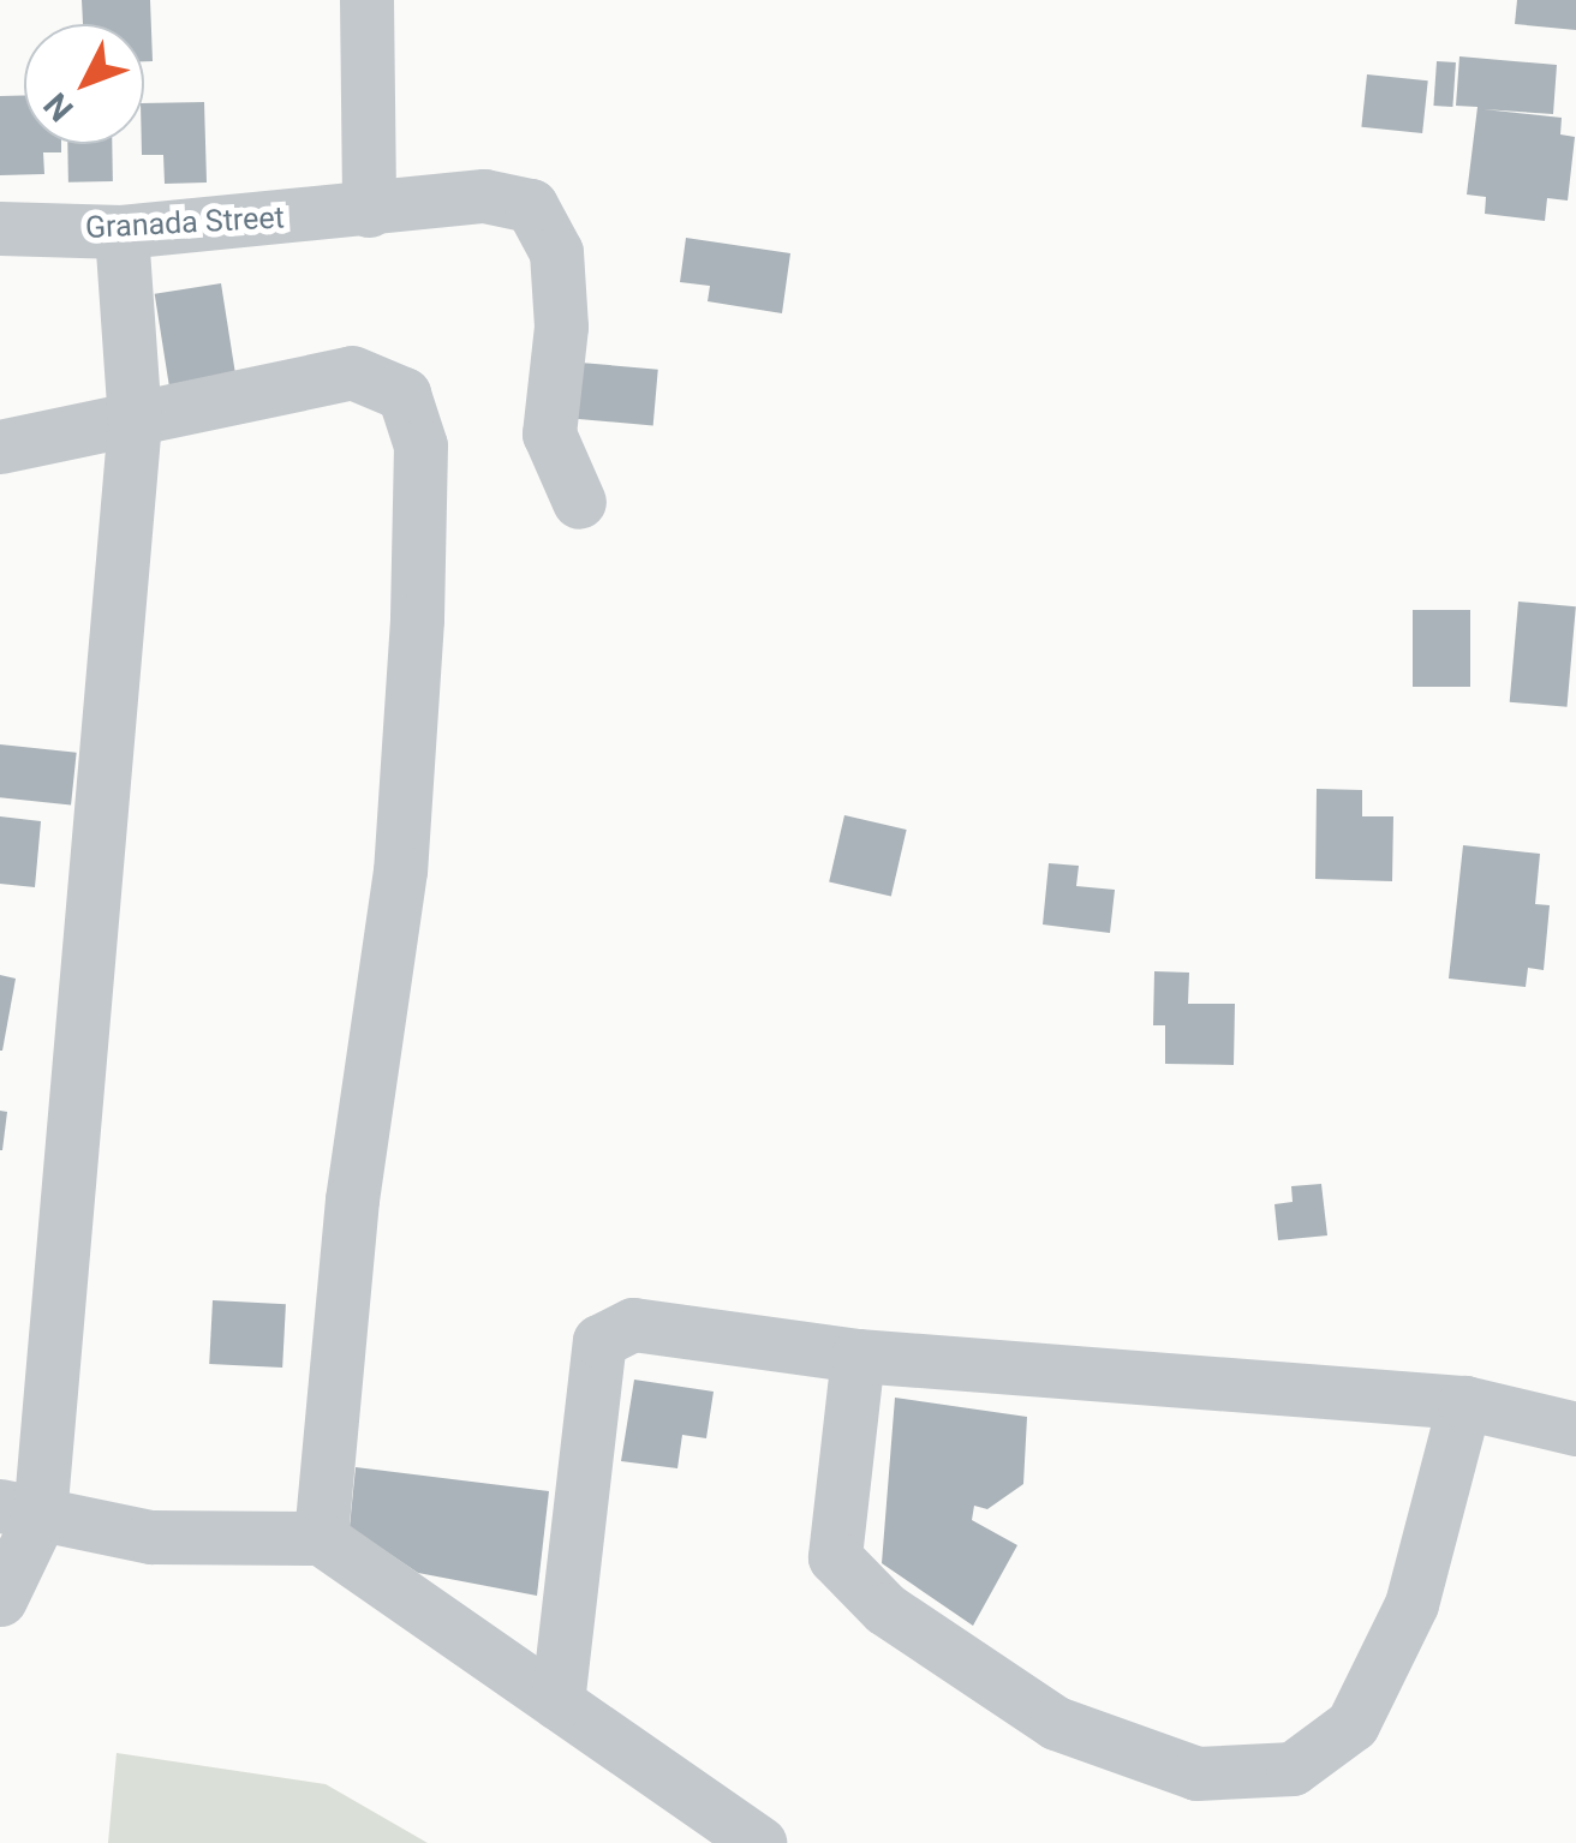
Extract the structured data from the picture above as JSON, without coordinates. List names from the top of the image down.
{
  "streets": {
    "street": ["Granada Street"]
  },
  "north": "bottom left"
}
